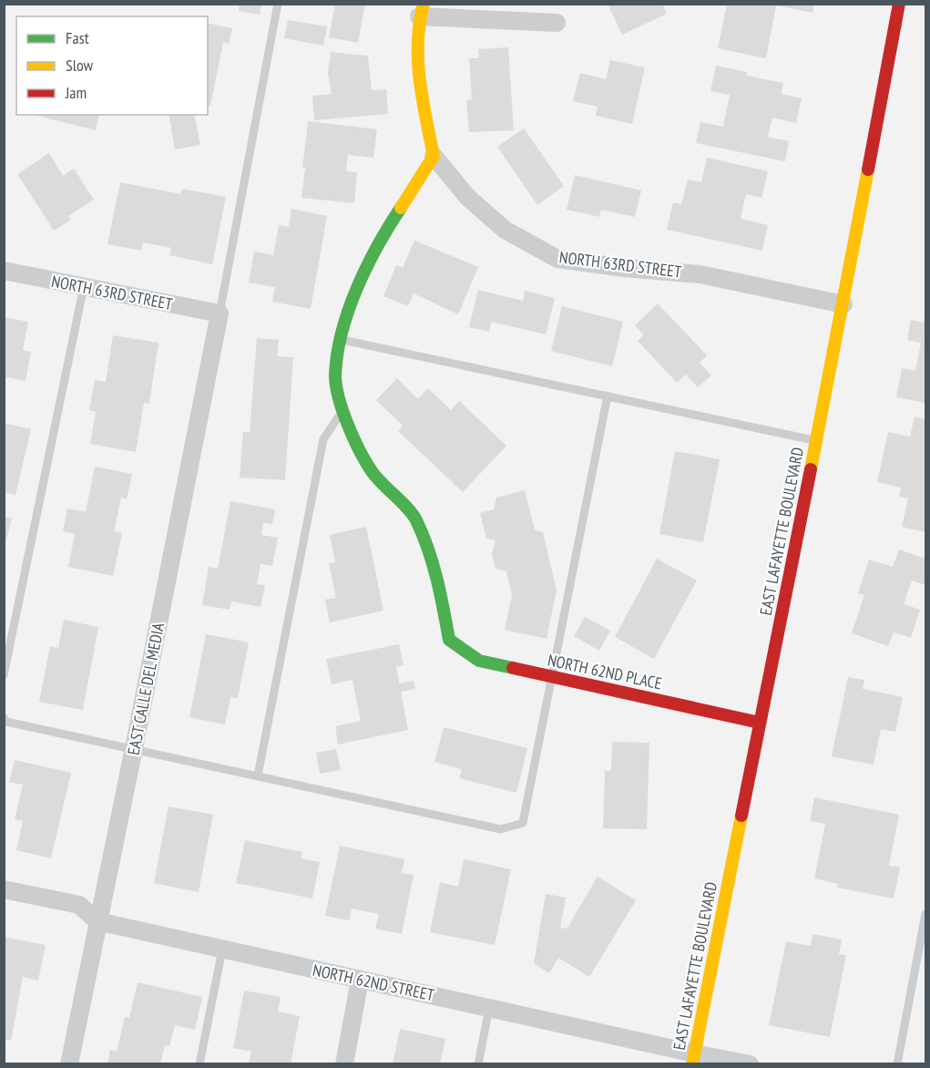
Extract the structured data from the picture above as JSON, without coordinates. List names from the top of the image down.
{
  "streets": {
    "street": [
      "NORTH 63RD STREET",
      "EAST LAFAYETTE BOULEVARD",
      "NORTH 62ND PLACE",
      "EAST CALLE DEL MEDIA",
      "NORTH 62ND STREET"
    ]
  },
  "crossings": [
    ["NORTH 63RD STREET", "EAST LAFAYETTE BOULEVARD"],
    ["NORTH 63RD STREET", "EAST CALLE DEL MEDIA"],
    ["EAST LAFAYETTE BOULEVARD", "NORTH 62ND PLACE"],
    ["EAST LAFAYETTE BOULEVARD", "NORTH 62ND STREET"],
    ["EAST CALLE DEL MEDIA", "NORTH 62ND STREET"]
  ],
  "legend": ["Fast", "Slow", "Jam"]
}
